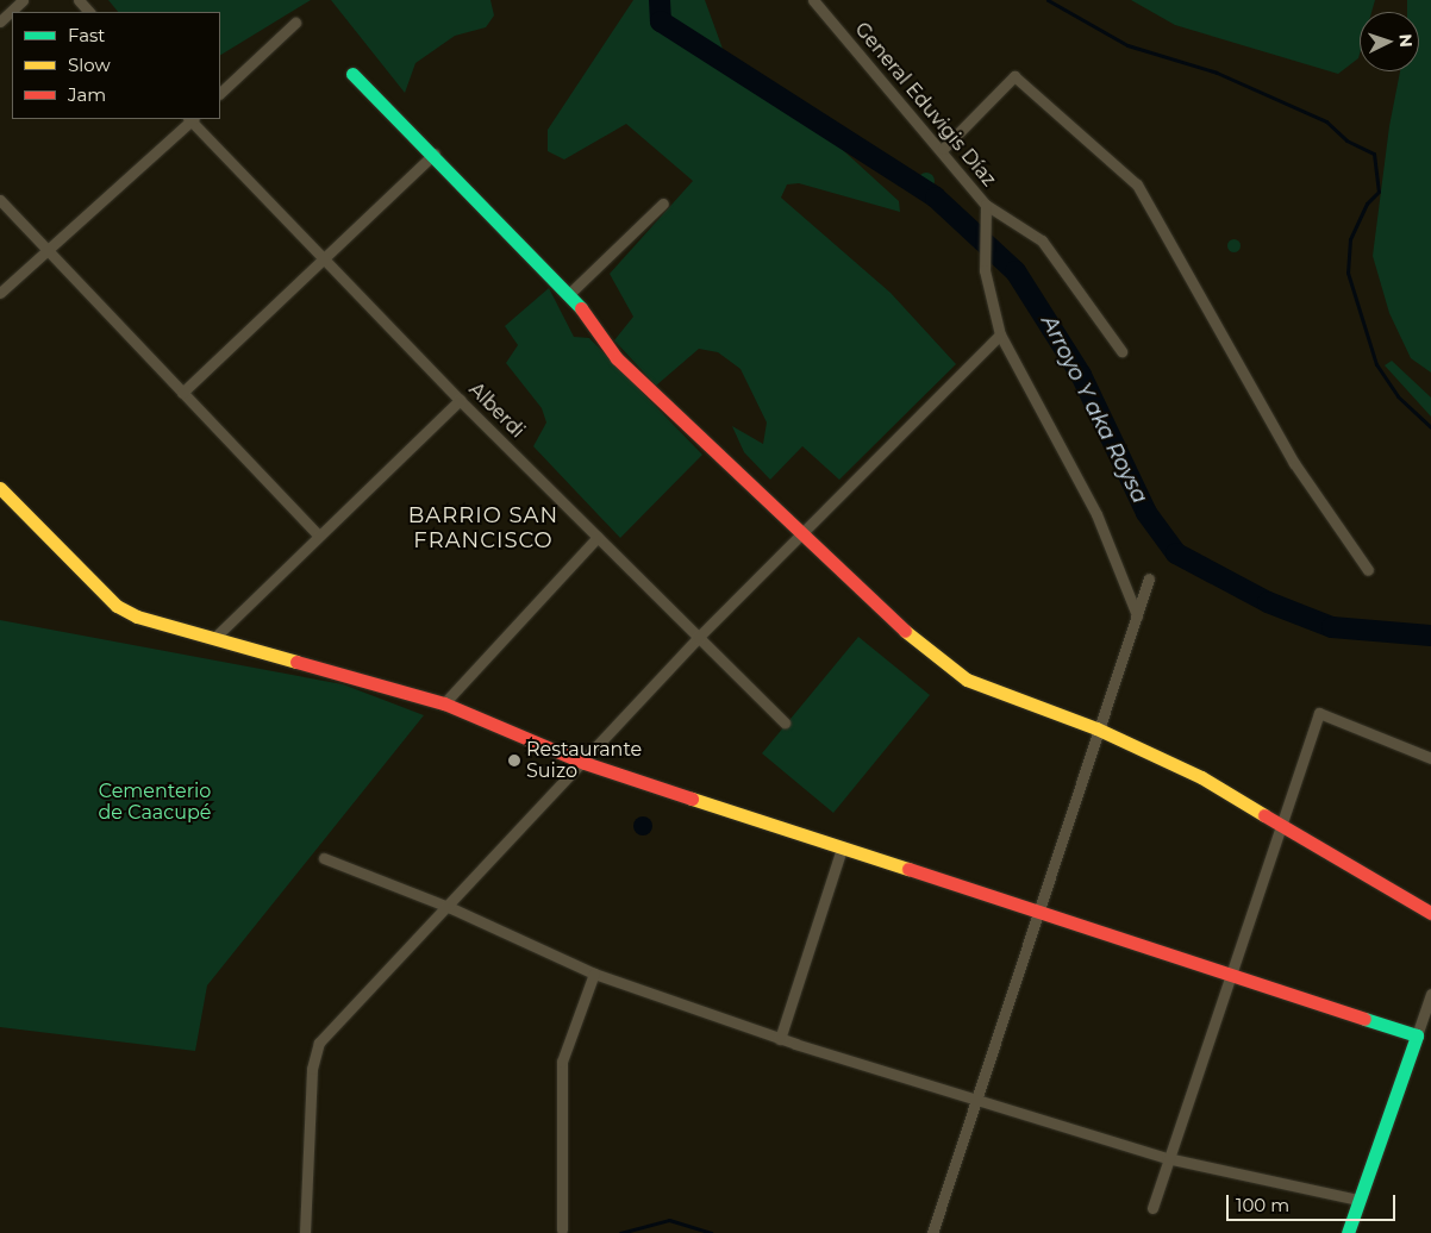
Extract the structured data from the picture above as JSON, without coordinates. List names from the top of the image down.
{
  "streets": {
    "street": ["General Eduvigis Díaz", "Alberdi"]
  },
  "districts": ["BARRIO SAN FRANCISCO"],
  "water": ["Arroyo Y aka Roysa"],
  "parks": ["Cementerio de Caacupé"],
  "places": ["Restaurante Suizo"],
  "legend": ["Fast", "Slow", "Jam"],
  "scale_bar": "100 m",
  "north": "right"
}
